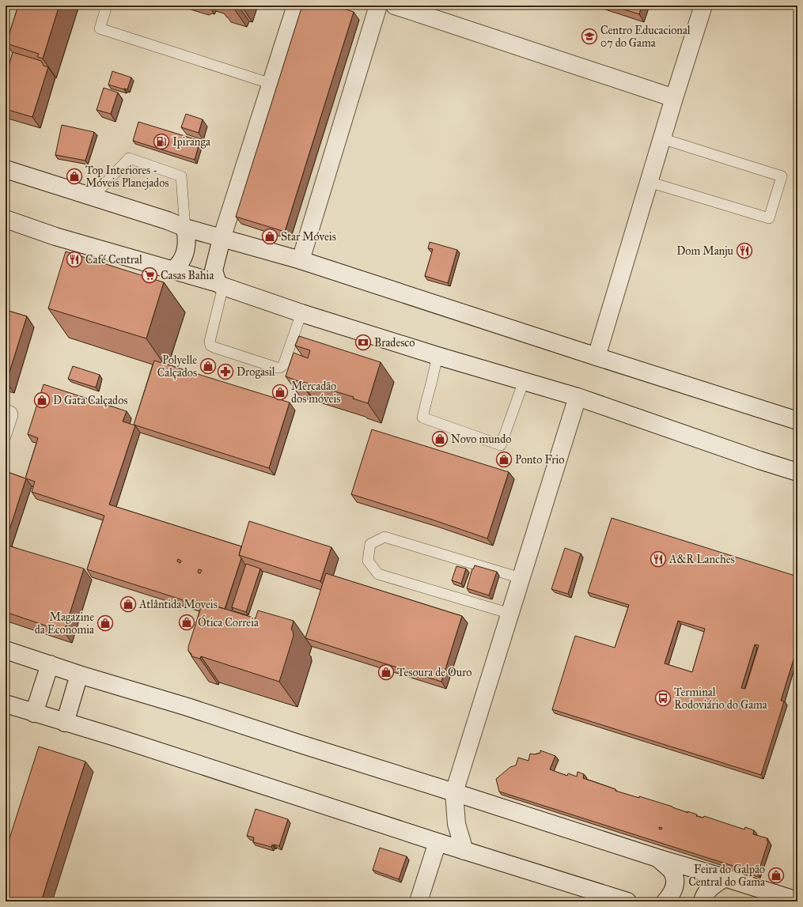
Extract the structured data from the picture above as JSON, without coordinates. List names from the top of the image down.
{
  "places": {
    "school or university": ["Centro Educacional 07 do Gama"],
    "fuel station": ["Ipiranga"],
    "shop": [
      "Top Interiores - Móveis Planejados",
      "Star Móveis",
      "Polyelle Calçados",
      "Mercadão dos móveis",
      "D Gata Calçados",
      "Novo mundo",
      "Ponto Frio",
      "Atlântida Moveis",
      "Ótica Correia",
      "Magazine da Economia",
      "Tesoura de Ouro",
      "Feira do Galpão Central do Gama"
    ],
    "restaurant": ["Dom Manju", "Café Central", "A&R Lanches"],
    "supermarket": ["Casas Bahia"],
    "bank": ["Bradesco"],
    "pharmacy": ["Drogasil"],
    "bus stop": ["Terminal Rodoviário do Gama"]
  }
}
